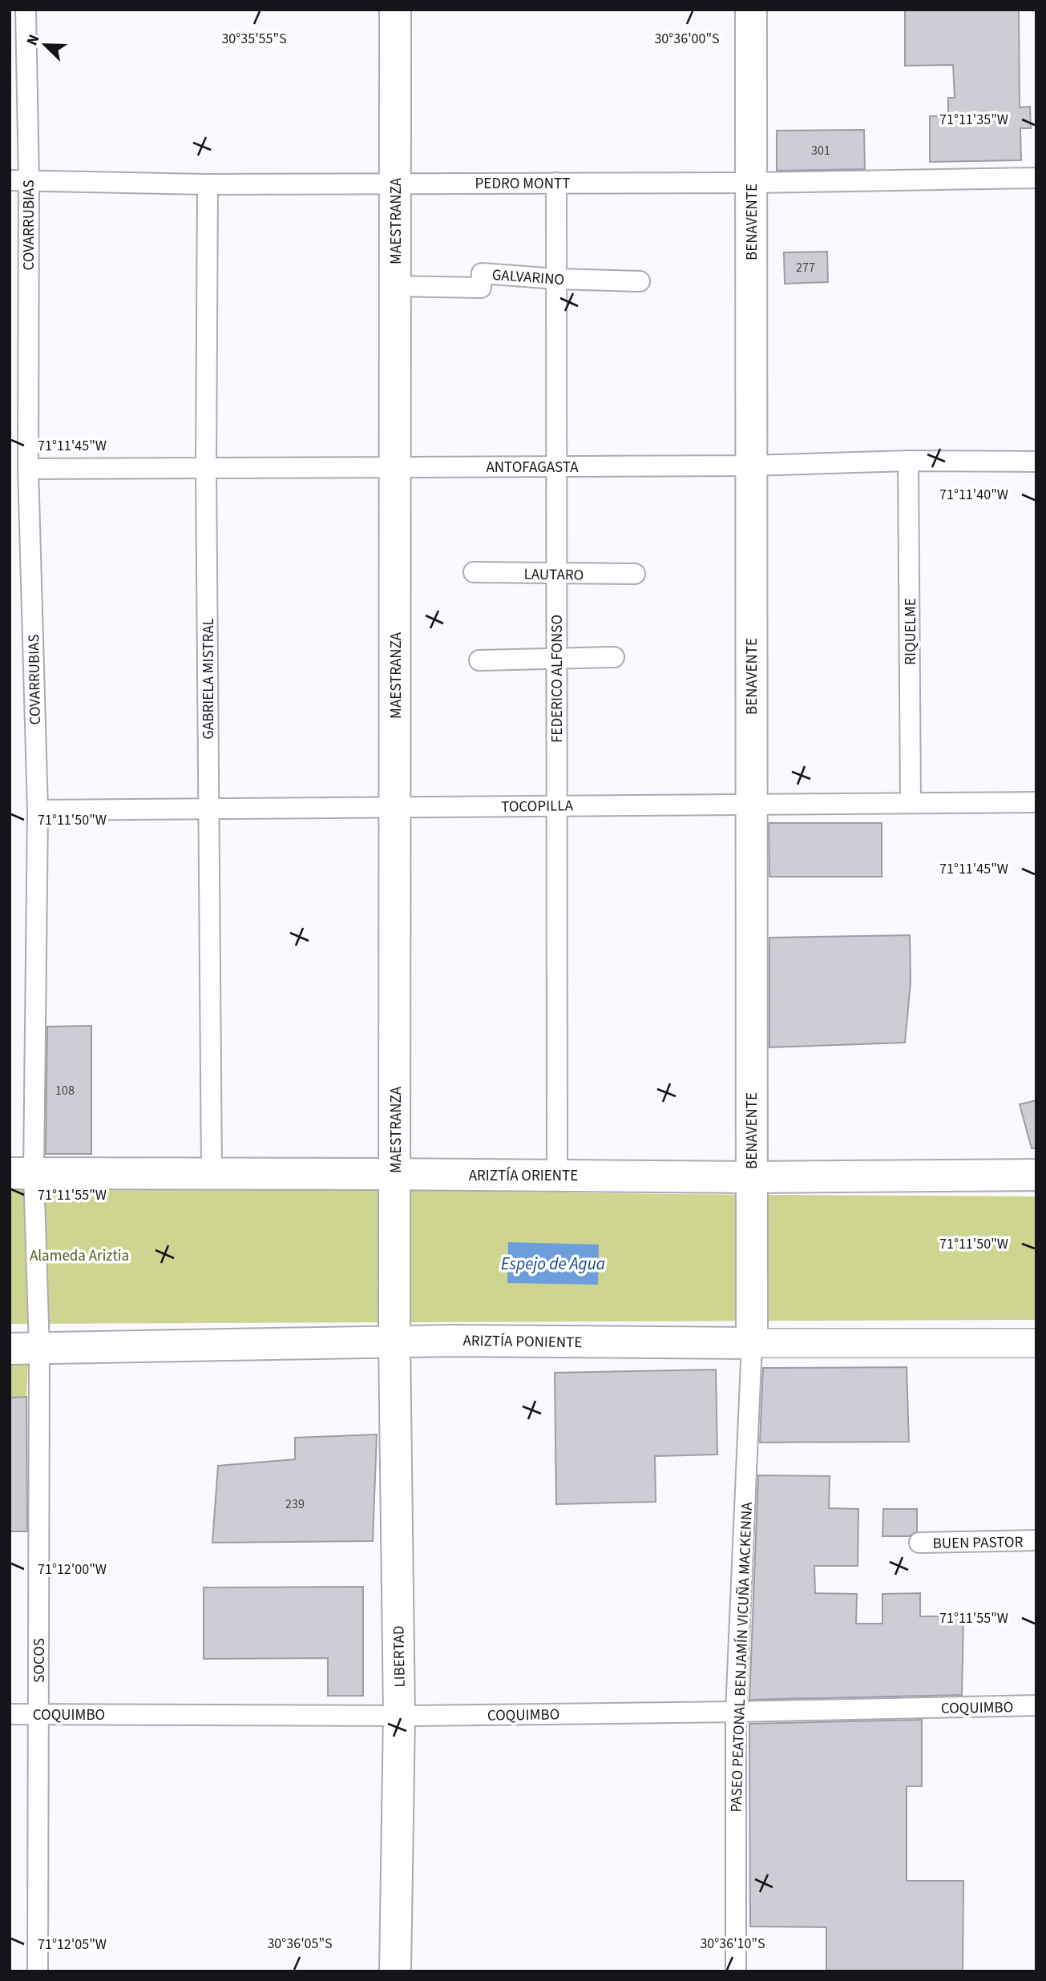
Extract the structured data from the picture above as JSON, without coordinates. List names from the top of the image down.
{
  "streets": {
    "main road": [
      "MAESTRANZA",
      "BENAVENTE",
      "ARIZTÍA ORIENTE",
      "ARIZTÍA PONIENTE",
      "LIBERTAD"
    ],
    "street": [
      "PEDRO MONTT",
      "COVARRUBIAS",
      "GALVARINO",
      "ANTOFAGASTA",
      "LAUTARO",
      "RIQUELME",
      "GABRIELA MISTRAL",
      "FEDERICO ALFONSO",
      "TOCOPILLA",
      "BUEN PASTOR",
      "PASEO PEATONAL BENJAMÍN VICUÑA MACKENNA",
      "SOCOS",
      "COQUIMBO"
    ]
  },
  "crossings": [
    ["PEDRO MONTT", "MAESTRANZA"],
    ["PEDRO MONTT", "BENAVENTE"],
    ["PEDRO MONTT", "COVARRUBIAS"],
    ["PEDRO MONTT", "GABRIELA MISTRAL"],
    ["PEDRO MONTT", "FEDERICO ALFONSO"],
    ["MAESTRANZA", "GALVARINO"],
    ["MAESTRANZA", "ANTOFAGASTA"],
    ["MAESTRANZA", "TOCOPILLA"],
    ["MAESTRANZA", "ARIZTÍA ORIENTE"],
    ["MAESTRANZA", "ARIZTÍA PONIENTE"],
    ["MAESTRANZA", "LIBERTAD"],
    ["BENAVENTE", "ANTOFAGASTA"],
    ["BENAVENTE", "TOCOPILLA"],
    ["BENAVENTE", "ARIZTÍA ORIENTE"],
    ["BENAVENTE", "ARIZTÍA PONIENTE"],
    ["BENAVENTE", "PASEO PEATONAL BENJAMÍN VICUÑA MACKENNA"],
    ["COVARRUBIAS", "ANTOFAGASTA"],
    ["COVARRUBIAS", "TOCOPILLA"],
    ["COVARRUBIAS", "ARIZTÍA ORIENTE"],
    ["COVARRUBIAS", "ARIZTÍA PONIENTE"],
    ["COVARRUBIAS", "SOCOS"],
    ["GALVARINO", "FEDERICO ALFONSO"],
    ["ANTOFAGASTA", "RIQUELME"],
    ["ANTOFAGASTA", "GABRIELA MISTRAL"],
    ["ANTOFAGASTA", "FEDERICO ALFONSO"],
    ["LAUTARO", "FEDERICO ALFONSO"],
    ["RIQUELME", "TOCOPILLA"],
    ["GABRIELA MISTRAL", "TOCOPILLA"],
    ["GABRIELA MISTRAL", "ARIZTÍA ORIENTE"],
    ["FEDERICO ALFONSO", "TOCOPILLA"],
    ["FEDERICO ALFONSO", "ARIZTÍA ORIENTE"],
    ["ARIZTÍA PONIENTE", "LIBERTAD"],
    ["ARIZTÍA PONIENTE", "PASEO PEATONAL BENJAMÍN VICUÑA MACKENNA"],
    ["ARIZTÍA PONIENTE", "SOCOS"],
    ["LIBERTAD", "COQUIMBO"],
    ["PASEO PEATONAL BENJAMÍN VICUÑA MACKENNA", "COQUIMBO"],
    ["SOCOS", "COQUIMBO"]
  ],
  "water": ["Espejo de Agua"],
  "parks": ["Alameda Ariztia"],
  "house_numbers": [
    "301",
    "277",
    "108",
    "239"
  ],
  "north": "top left",
  "coordinates": [
    "30°35'55\"S",
    "30°36'00\"S",
    "71°11'35\"W",
    "71°11'45\"W",
    "71°11'40\"W",
    "71°11'50\"W",
    "71°11'55\"W",
    "71°12'00\"W",
    "30°36'05\"S",
    "30°36'10\"S",
    "71°12'05\"W"
  ]
}
